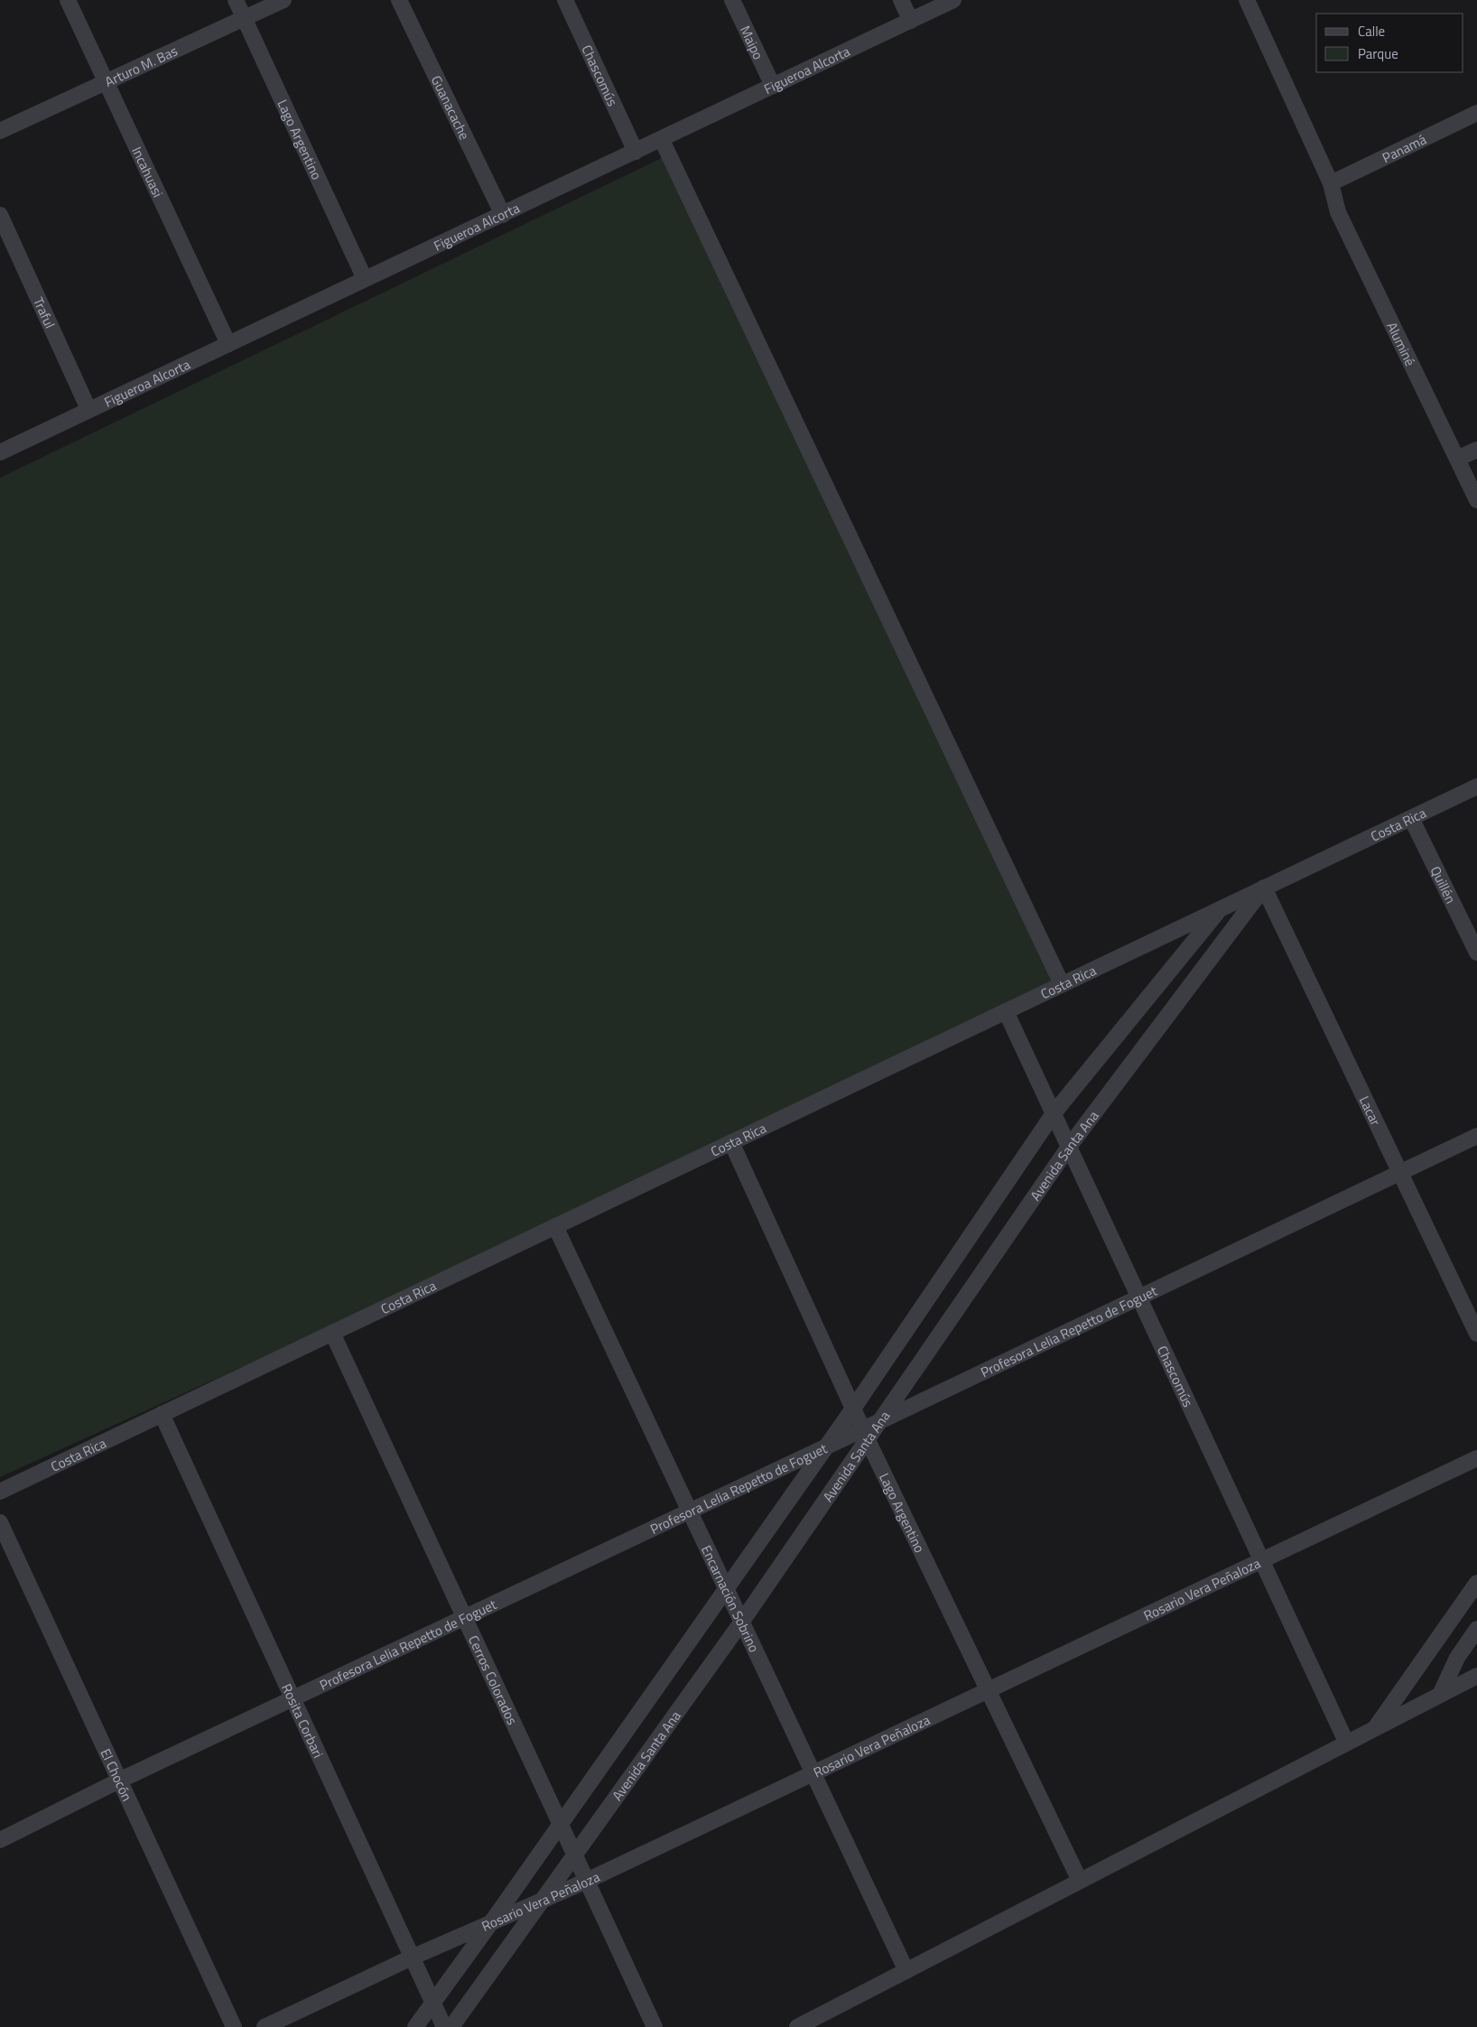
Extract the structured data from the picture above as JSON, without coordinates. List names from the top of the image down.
{
  "streets": {
    "street": [
      "Maipo",
      "Arturo M. Bas",
      "Figueroa Alcorta",
      "Chascomús",
      "Guanacache",
      "Lago Argentino",
      "Panamá",
      "Incahuasi",
      "Traful",
      "Aluminé",
      "Costa Rica",
      "Quillén",
      "Lacar",
      "Avenida Santa Ana",
      "Profesora Lelia Repetto de Foguet",
      "Rosario Vera Peñaloza",
      "Encarnación Sobrino",
      "Cerros Colorados",
      "Rosita Corbari",
      "El Chocón"
    ]
  },
  "crossings": [
    ["Maipo", "Figueroa Alcorta"],
    ["Arturo M. Bas", "Lago Argentino"],
    ["Arturo M. Bas", "Incahuasi"],
    ["Figueroa Alcorta", "Chascomús"],
    ["Figueroa Alcorta", "Guanacache"],
    ["Figueroa Alcorta", "Lago Argentino"],
    ["Figueroa Alcorta", "Incahuasi"],
    ["Figueroa Alcorta", "Traful"],
    ["Chascomús", "Costa Rica"],
    ["Chascomús", "Avenida Santa Ana"],
    ["Chascomús", "Profesora Lelia Repetto de Foguet"],
    ["Chascomús", "Rosario Vera Peñaloza"],
    ["Lago Argentino", "Costa Rica"],
    ["Lago Argentino", "Avenida Santa Ana"],
    ["Lago Argentino", "Profesora Lelia Repetto de Foguet"],
    ["Lago Argentino", "Rosario Vera Peñaloza"],
    ["Panamá", "Aluminé"],
    ["Costa Rica", "Quillén"],
    ["Costa Rica", "Lacar"],
    ["Costa Rica", "Avenida Santa Ana"],
    ["Costa Rica", "Encarnación Sobrino"],
    ["Costa Rica", "Cerros Colorados"],
    ["Costa Rica", "Rosita Corbari"],
    ["Lacar", "Avenida Santa Ana"],
    ["Lacar", "Profesora Lelia Repetto de Foguet"],
    ["Avenida Santa Ana", "Profesora Lelia Repetto de Foguet"],
    ["Avenida Santa Ana", "Rosario Vera Peñaloza"],
    ["Avenida Santa Ana", "Encarnación Sobrino"],
    ["Avenida Santa Ana", "Cerros Colorados"],
    ["Profesora Lelia Repetto de Foguet", "Encarnación Sobrino"],
    ["Profesora Lelia Repetto de Foguet", "Cerros Colorados"],
    ["Profesora Lelia Repetto de Foguet", "Rosita Corbari"],
    ["Profesora Lelia Repetto de Foguet", "El Chocón"],
    ["Rosario Vera Peñaloza", "Encarnación Sobrino"],
    ["Rosario Vera Peñaloza", "Cerros Colorados"],
    ["Rosario Vera Peñaloza", "Rosita Corbari"]
  ],
  "legend": ["Calle", "Parque"]
}
